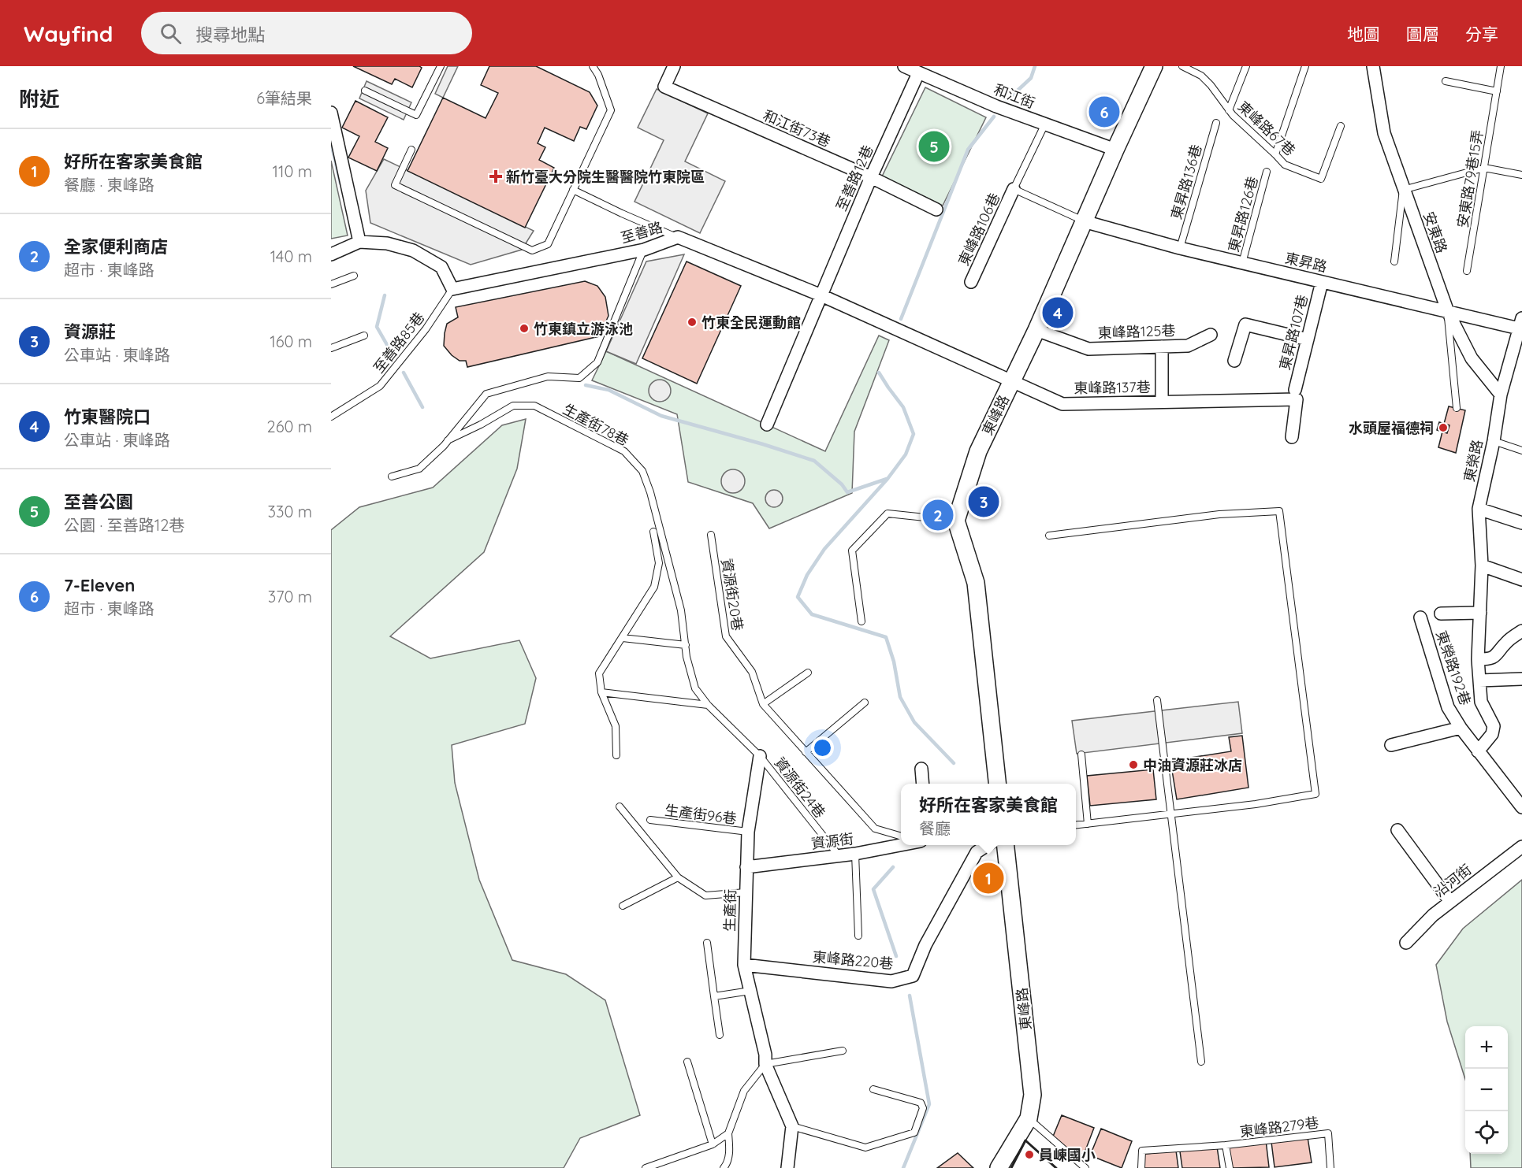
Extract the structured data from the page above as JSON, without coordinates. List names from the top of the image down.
{
  "streets": {
    "main road": ["東峰路"],
    "street": [
      "和江街",
      "和江街73巷",
      "至善路12巷",
      "東峰路106巷",
      "至善路",
      "安東路",
      "東昇路",
      "東峰路125巷",
      "東昇路107巷",
      "東峰路137巷",
      "東榮路",
      "東榮路192巷",
      "資源街",
      "沿河街",
      "生產街",
      "東峰路220巷"
    ],
    "lane": [
      "東峰路67巷",
      "安東路79巷15弄",
      "東昇路136巷",
      "東昇路126巷",
      "至善路85巷",
      "生產街78巷",
      "資源街20巷",
      "資源街24巷",
      "生產街96巷",
      "東峰路279巷"
    ]
  },
  "crossings": [
    ["和江街", "至善路12巷"],
    ["和江街", "東峰路106巷"],
    ["和江街", "東峰路"],
    ["和江街73巷", "至善路12巷"],
    ["至善路12巷", "至善路"],
    ["東昇路136巷", "東昇路"],
    ["東昇路126巷", "東昇路"],
    ["東峰路106巷", "東昇路"],
    ["東峰路106巷", "東峰路"],
    ["至善路", "至善路85巷"],
    ["至善路", "東峰路137巷"],
    ["至善路", "東峰路"],
    ["安東路", "東昇路"],
    ["安東路", "東榮路"],
    ["東昇路", "東昇路107巷"],
    ["東昇路", "東峰路"],
    ["東昇路", "東榮路"],
    ["東峰路125巷", "東峰路137巷"],
    ["東峰路125巷", "東峰路"],
    ["東昇路107巷", "東峰路137巷"],
    ["東峰路137巷", "東峰路"],
    ["生產街78巷", "資源街24巷"],
    ["生產街78巷", "生產街"],
    ["東榮路", "東榮路192巷"],
    ["資源街24巷", "資源街"],
    ["資源街24巷", "生產街"],
    ["生產街96巷", "生產街"],
    ["資源街", "生產街"],
    ["生產街", "東峰路220巷"]
  ],
  "places": {
    "health": ["新竹臺大分院生醫醫院竹東院區"],
    "other": [
      "竹東全民運動館",
      "竹東鎮立游泳池",
      "水頭屋福德祠",
      "中油資源莊冰店",
      "員崠國小"
    ]
  },
  "page": {
    "header": "Wayfind",
    "search": "搜尋地點",
    "nav": ["地圖", "圖層", "分享"],
    "heading": ["附近", "6筆結果"],
    "pins": [
      "6",
      "5",
      "4",
      "3",
      "2",
      "1"
    ],
    "list": [
      {
        "mark": "1",
        "name": "好所在客家美食館",
        "note": "餐廳 · 東峰路",
        "value": "110 m"
      },
      {
        "mark": "2",
        "name": "全家便利商店",
        "note": "超市 · 東峰路",
        "value": "140 m"
      },
      {
        "mark": "3",
        "name": "資源莊",
        "note": "公車站 · 東峰路",
        "value": "160 m"
      },
      {
        "mark": "4",
        "name": "竹東醫院口",
        "note": "公車站 · 東峰路",
        "value": "260 m"
      },
      {
        "mark": "5",
        "name": "至善公園",
        "note": "公園 · 至善路12巷",
        "value": "330 m"
      },
      {
        "mark": "6",
        "name": "7-Eleven",
        "note": "超市 · 東峰路",
        "value": "370 m"
      }
    ],
    "popup": ["好所在客家美食館", "餐廳"],
    "map_buttons": ["+", "−"]
  }
}
